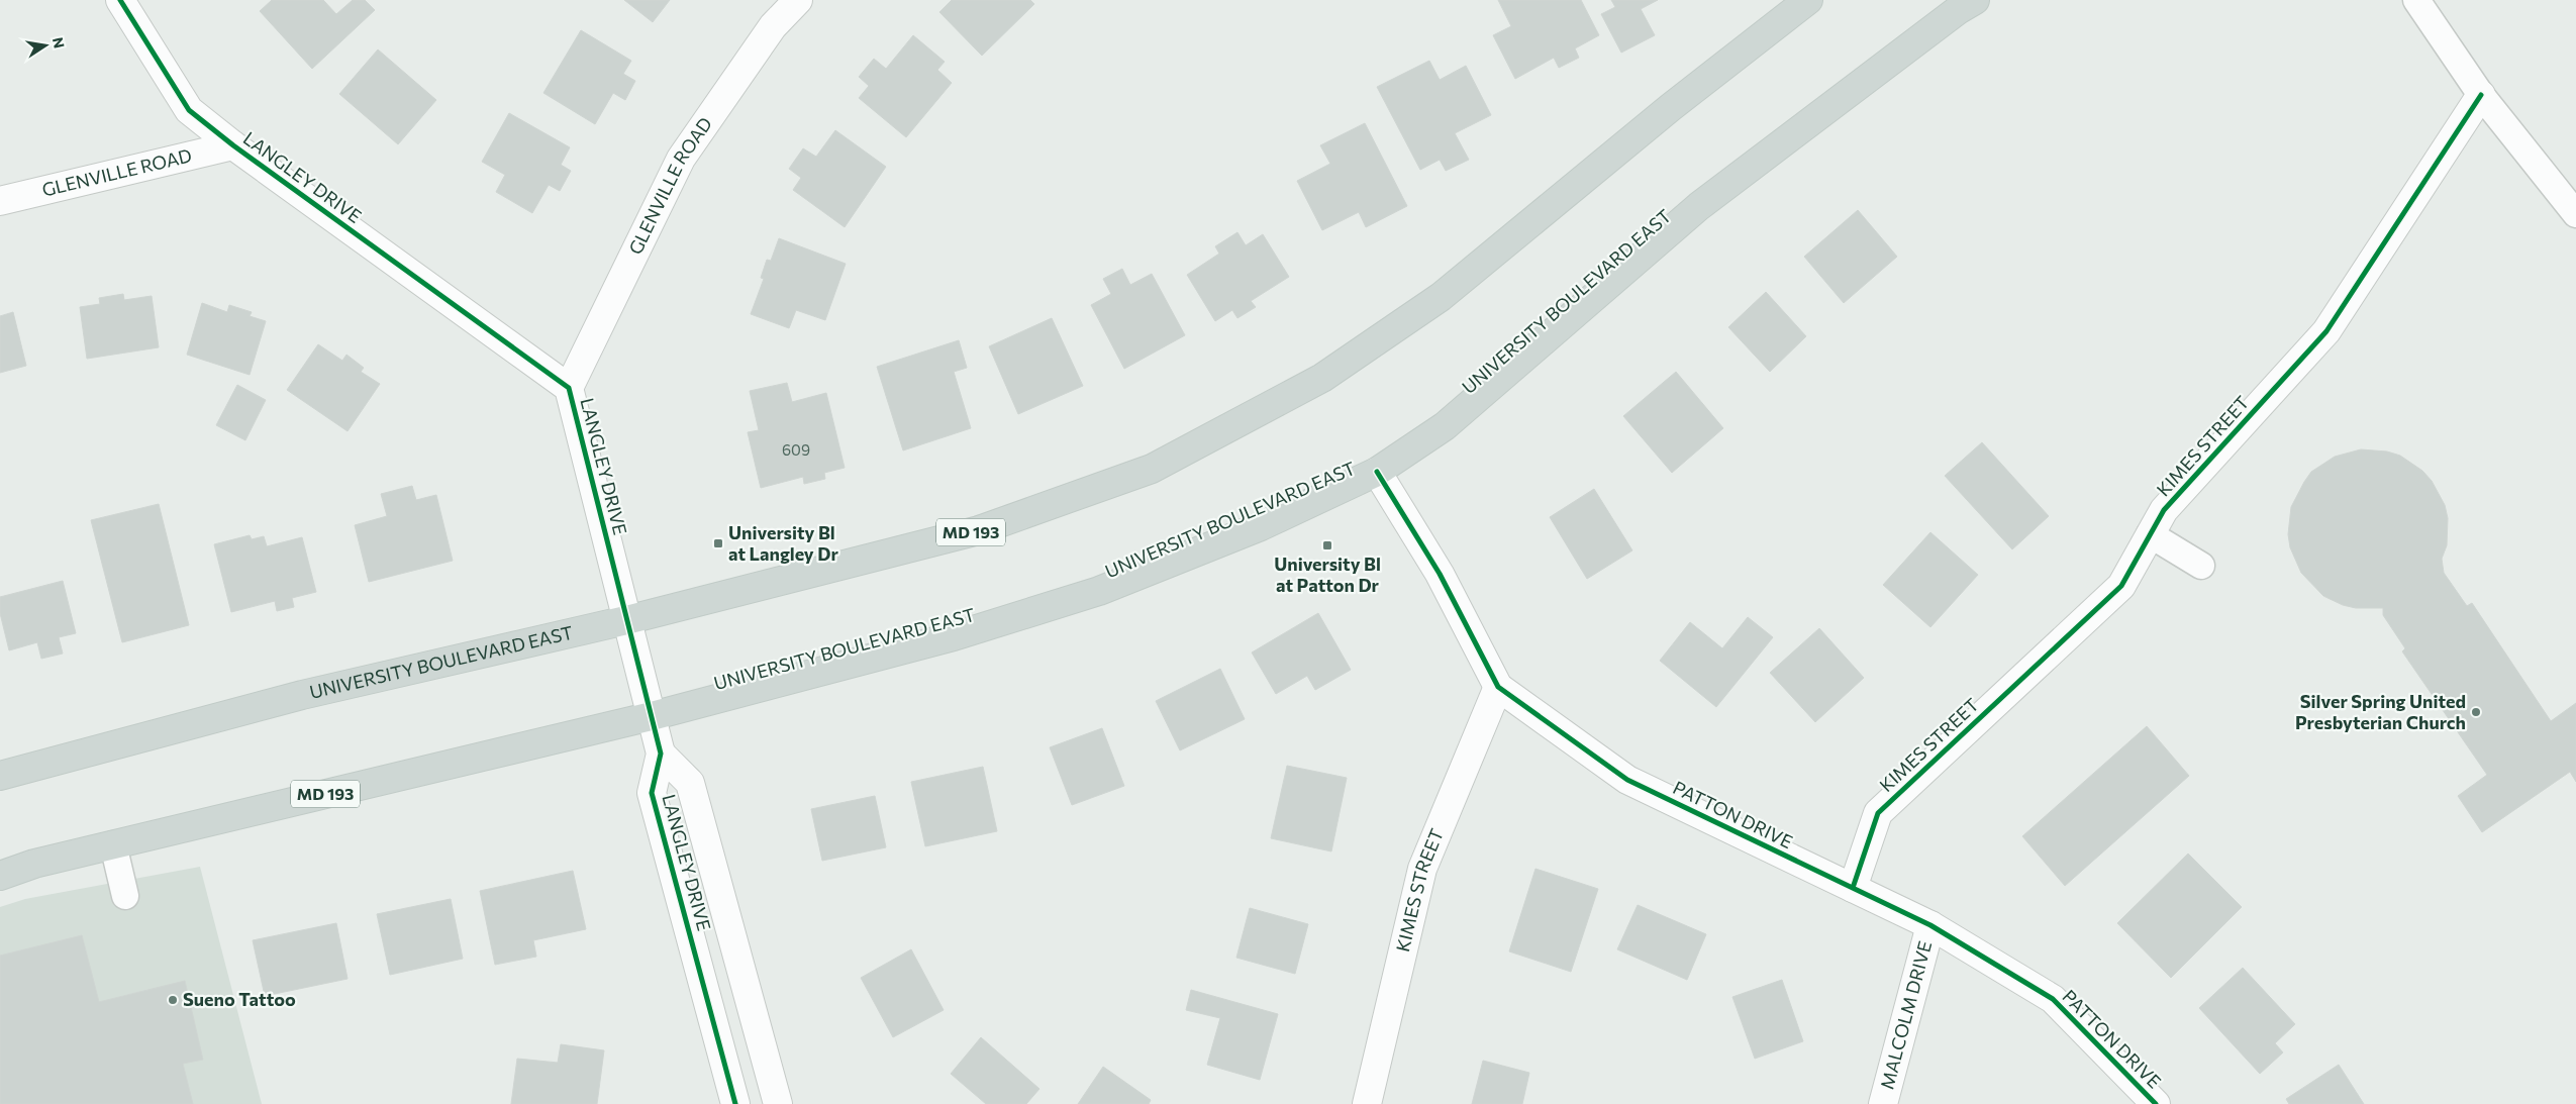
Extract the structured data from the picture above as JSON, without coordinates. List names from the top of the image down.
{
  "streets": {
    "main road": ["UNIVERSITY BOULEVARD EAST", "MD 193"],
    "street": [
      "GLENVILLE ROAD",
      "LANGLEY DRIVE",
      "KIMES STREET",
      "PATTON DRIVE",
      "MALCOLM DRIVE"
    ]
  },
  "crossings": [
    ["GLENVILLE ROAD", "LANGLEY DRIVE"],
    ["LANGLEY DRIVE", "UNIVERSITY BOULEVARD EAST"],
    ["UNIVERSITY BOULEVARD EAST", "PATTON DRIVE"],
    ["KIMES STREET", "PATTON DRIVE"],
    ["PATTON DRIVE", "MALCOLM DRIVE"]
  ],
  "places": {
    "transit": ["University Bl at Langley Dr", "University Bl at Patton Dr"],
    "other": ["Silver Spring United Presbyterian Church", "Sueno Tattoo"]
  },
  "house_numbers": ["609"],
  "north": "right"
}
